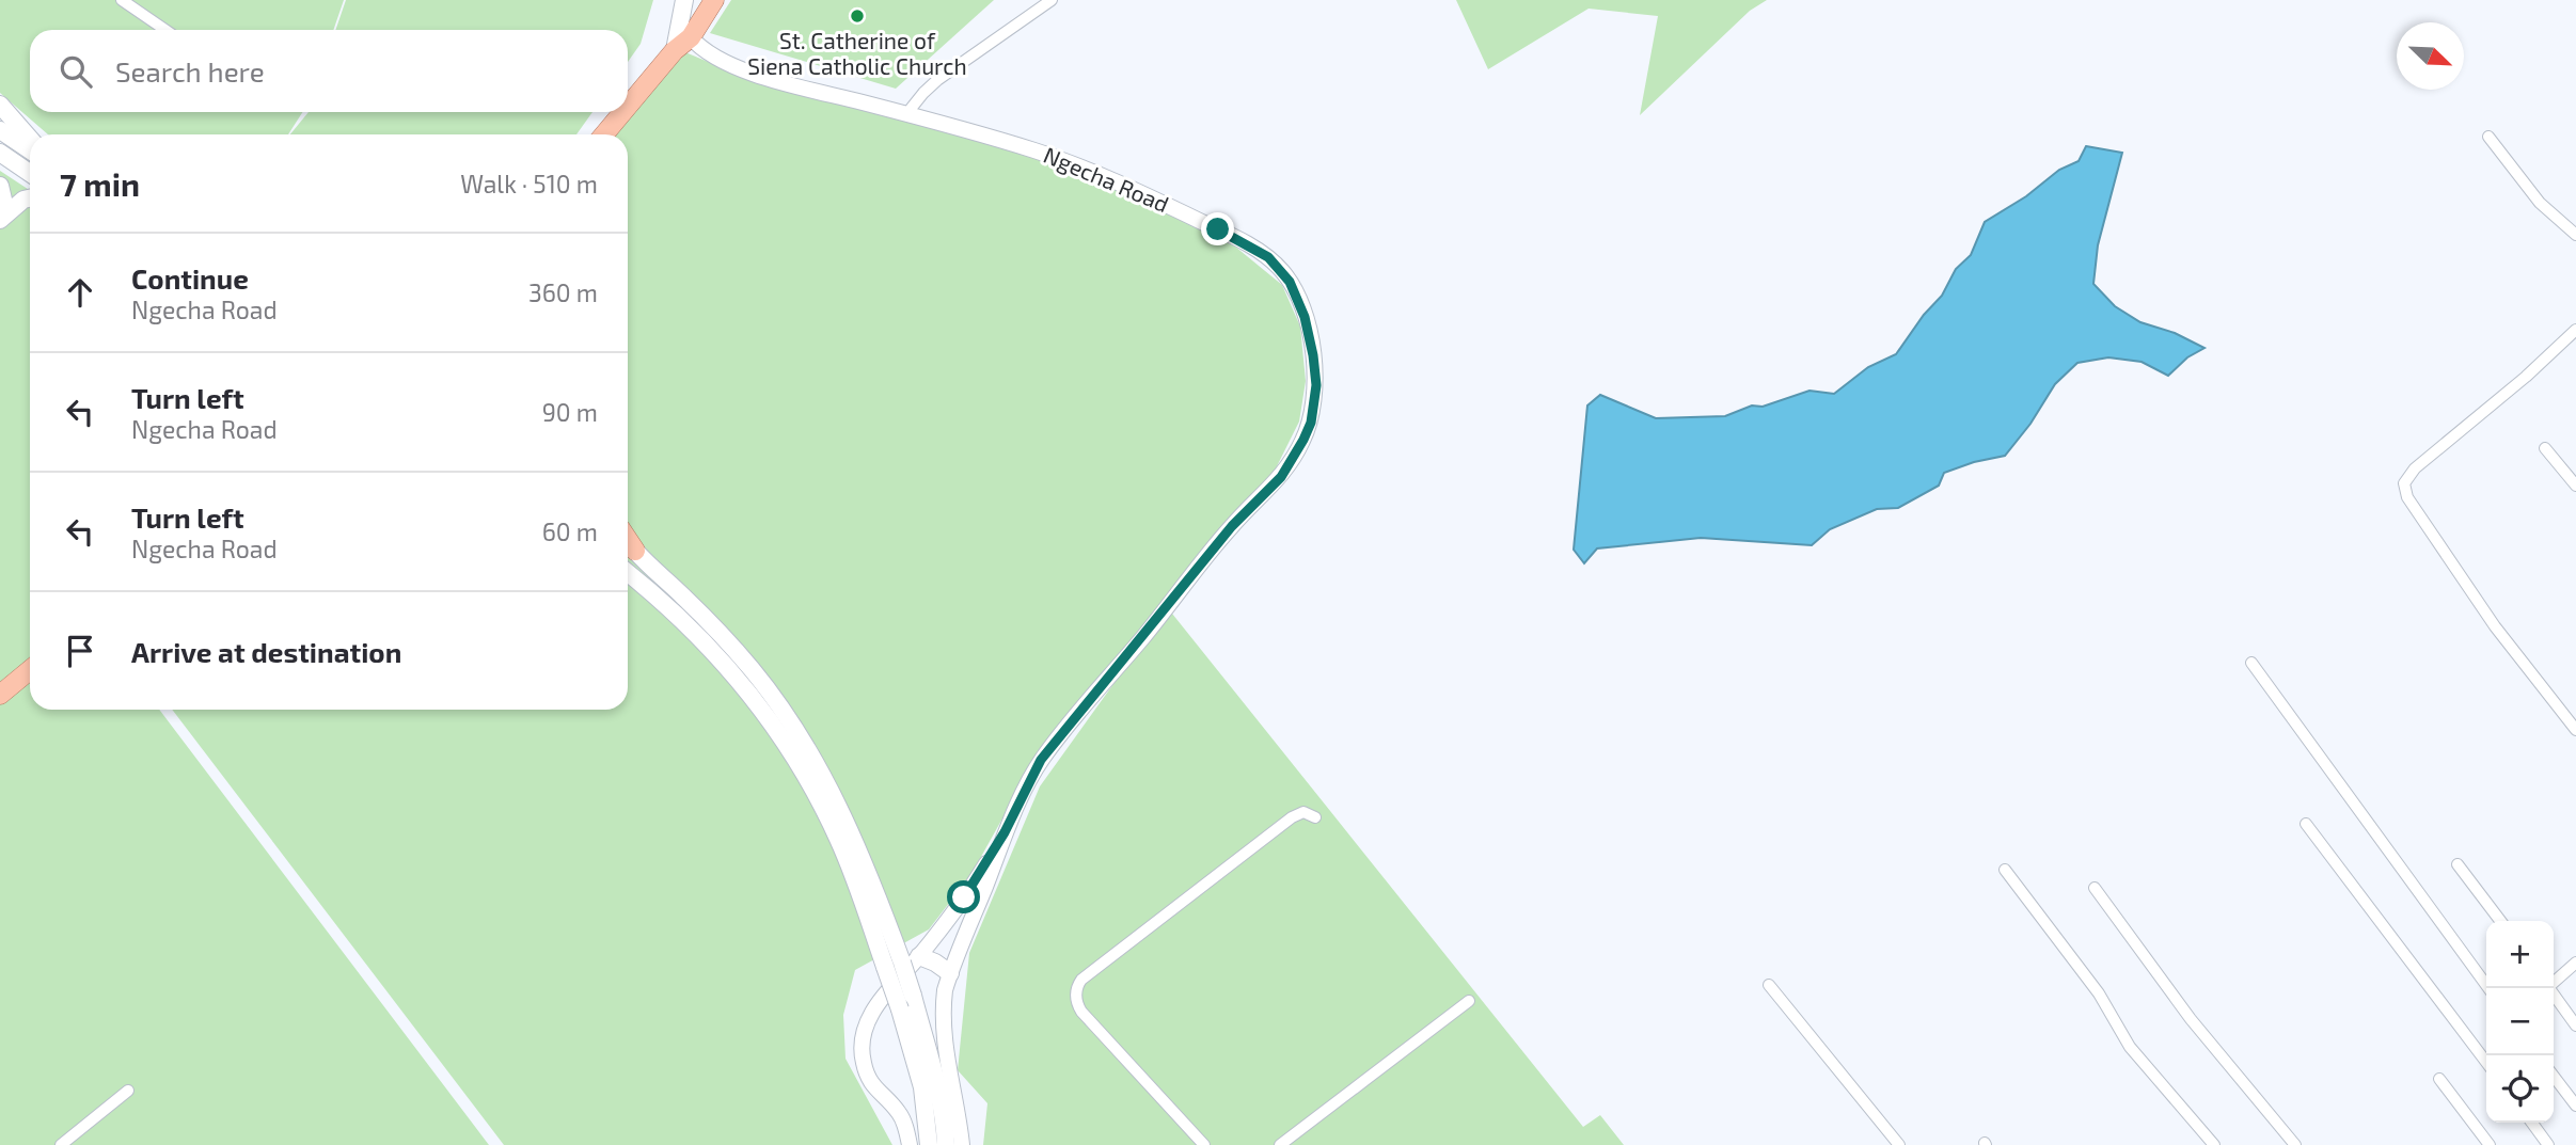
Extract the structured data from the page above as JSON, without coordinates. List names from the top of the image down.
{
  "streets": {
    "street": ["Ngecha Road"]
  },
  "places": ["St. Catherine of Siena Catholic Church"],
  "north": "bottom right",
  "page": {
    "search": "Search here",
    "heading": ["7 min", "Walk · 510 m"],
    "list": [
      ["Continue", "Ngecha Road", "360 m"],
      ["Turn left", "Ngecha Road", "90 m"],
      ["Turn left", "Ngecha Road", "60 m"],
      "Arrive at destination"
    ],
    "map_buttons": ["+", "−"]
  }
}
